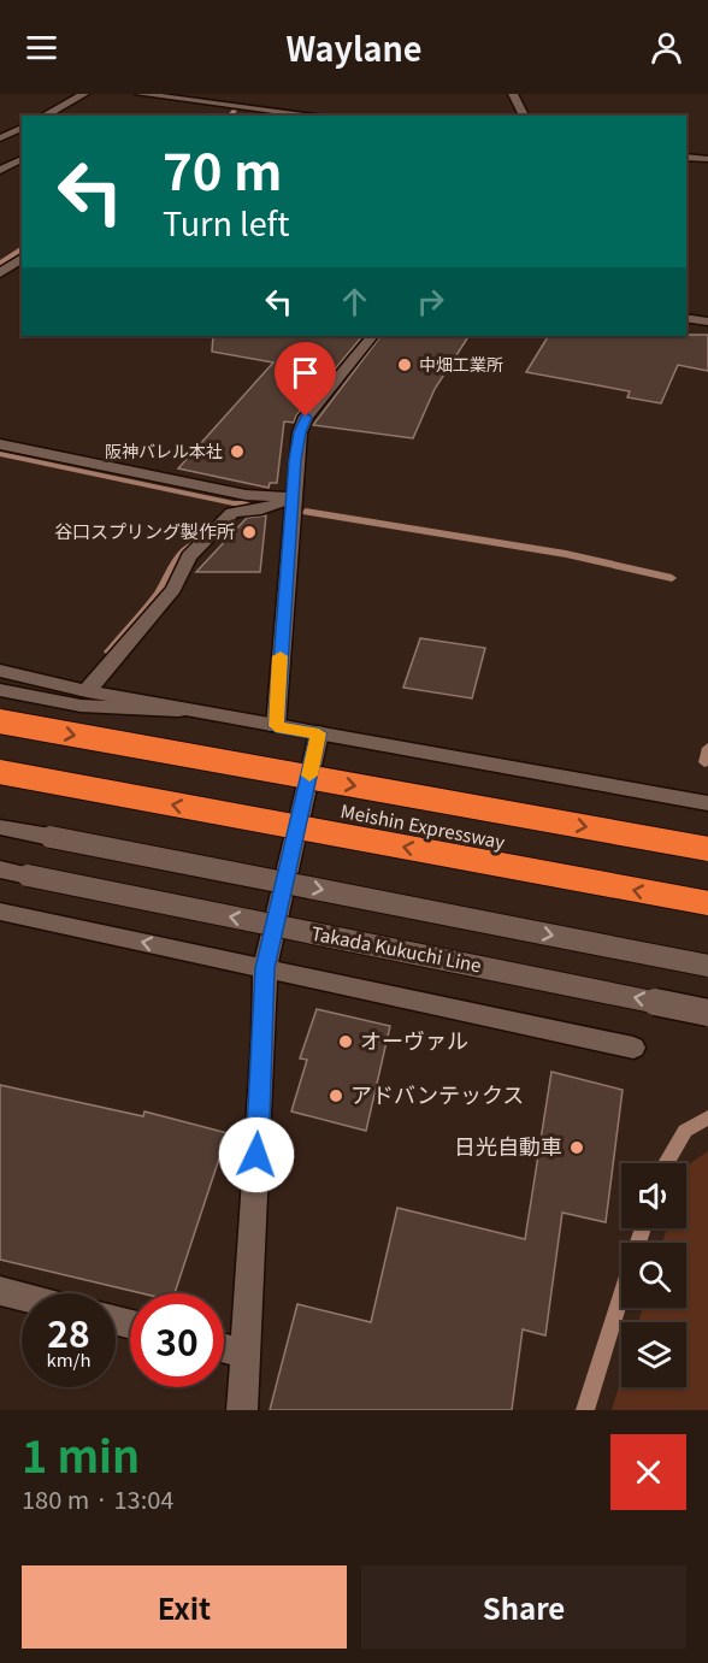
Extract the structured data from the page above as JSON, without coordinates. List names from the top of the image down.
{
  "streets": {
    "highway": ["Meishin Expressway"],
    "street": ["Takada Kukuchi Line"]
  },
  "places": [
    "中畑工業所",
    "阪神バレル本社",
    "谷口スプリング製作所",
    "オーヴァル",
    "アドバンテックス",
    "日光自動車"
  ],
  "page": {
    "header": "Waylane",
    "turn": ["70 m", "Turn left"],
    "speed": "28 km/h",
    "limit": "30",
    "heading": ["1 min", "180 m · 13:04"],
    "buttons": ["Exit", "Share"]
  }
}
